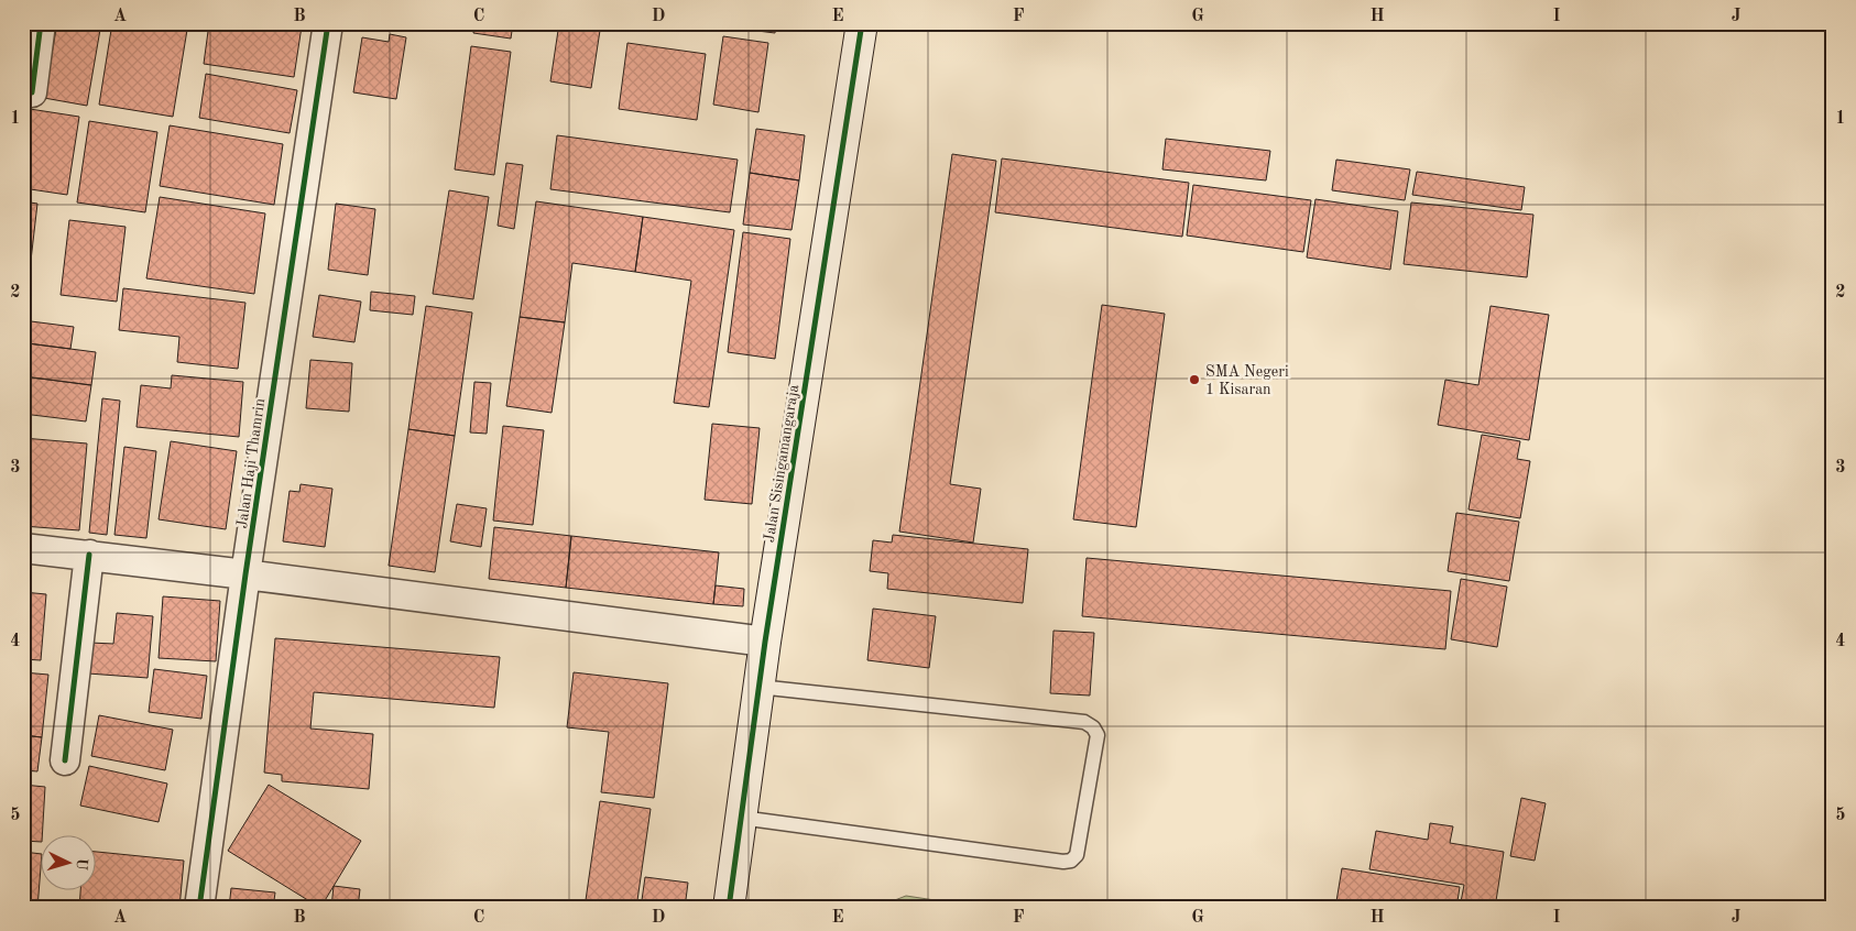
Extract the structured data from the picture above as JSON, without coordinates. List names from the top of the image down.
{
  "streets": {
    "street": ["Jalan Haji Thamrin", "Jalan Sisingamangaraja"]
  },
  "places": ["SMA Negeri 1 Kisaran"],
  "north": "right",
  "grid": {
    "columns": [
      "A",
      "B",
      "C",
      "D",
      "E",
      "F",
      "G",
      "H",
      "I",
      "J"
    ],
    "rows": [
      "1",
      "2",
      "3",
      "4",
      "5"
    ]
  }
}
